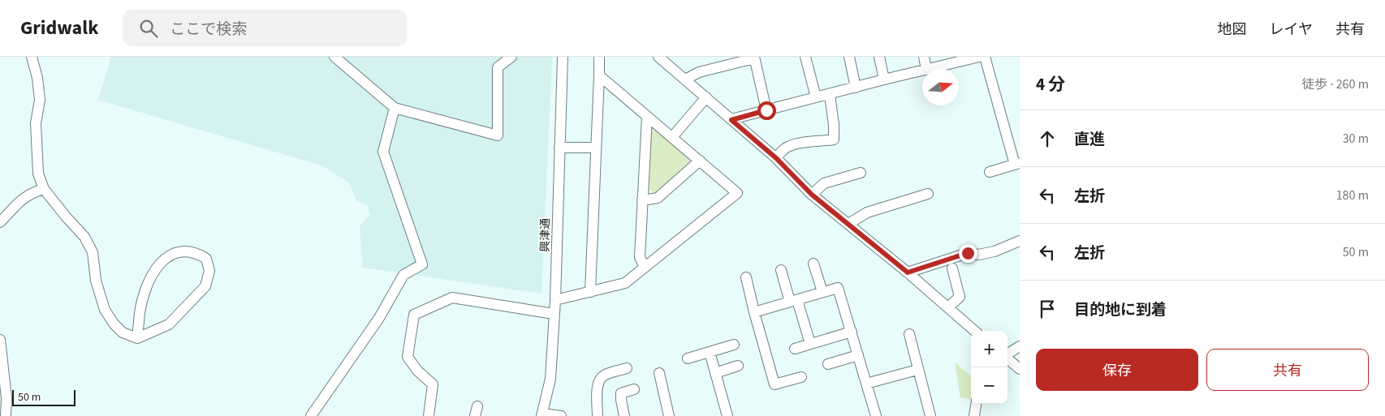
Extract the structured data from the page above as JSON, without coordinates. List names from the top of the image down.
{
  "streets": {
    "street": ["興津通"]
  },
  "scale_bar": "50 m",
  "north": "right",
  "page": {
    "header": "Gridwalk",
    "search": "ここで検索",
    "nav": ["地図", "レイヤ", "共有"],
    "heading": ["4 分", "徒歩 · 260 m"],
    "list": [
      ["直進", "30 m"],
      ["左折", "180 m"],
      ["左折", "50 m"],
      "目的地に到着"
    ],
    "map_buttons": ["+", "−"],
    "buttons": ["保存", "共有"],
    "scale": "50 m"
  }
}
